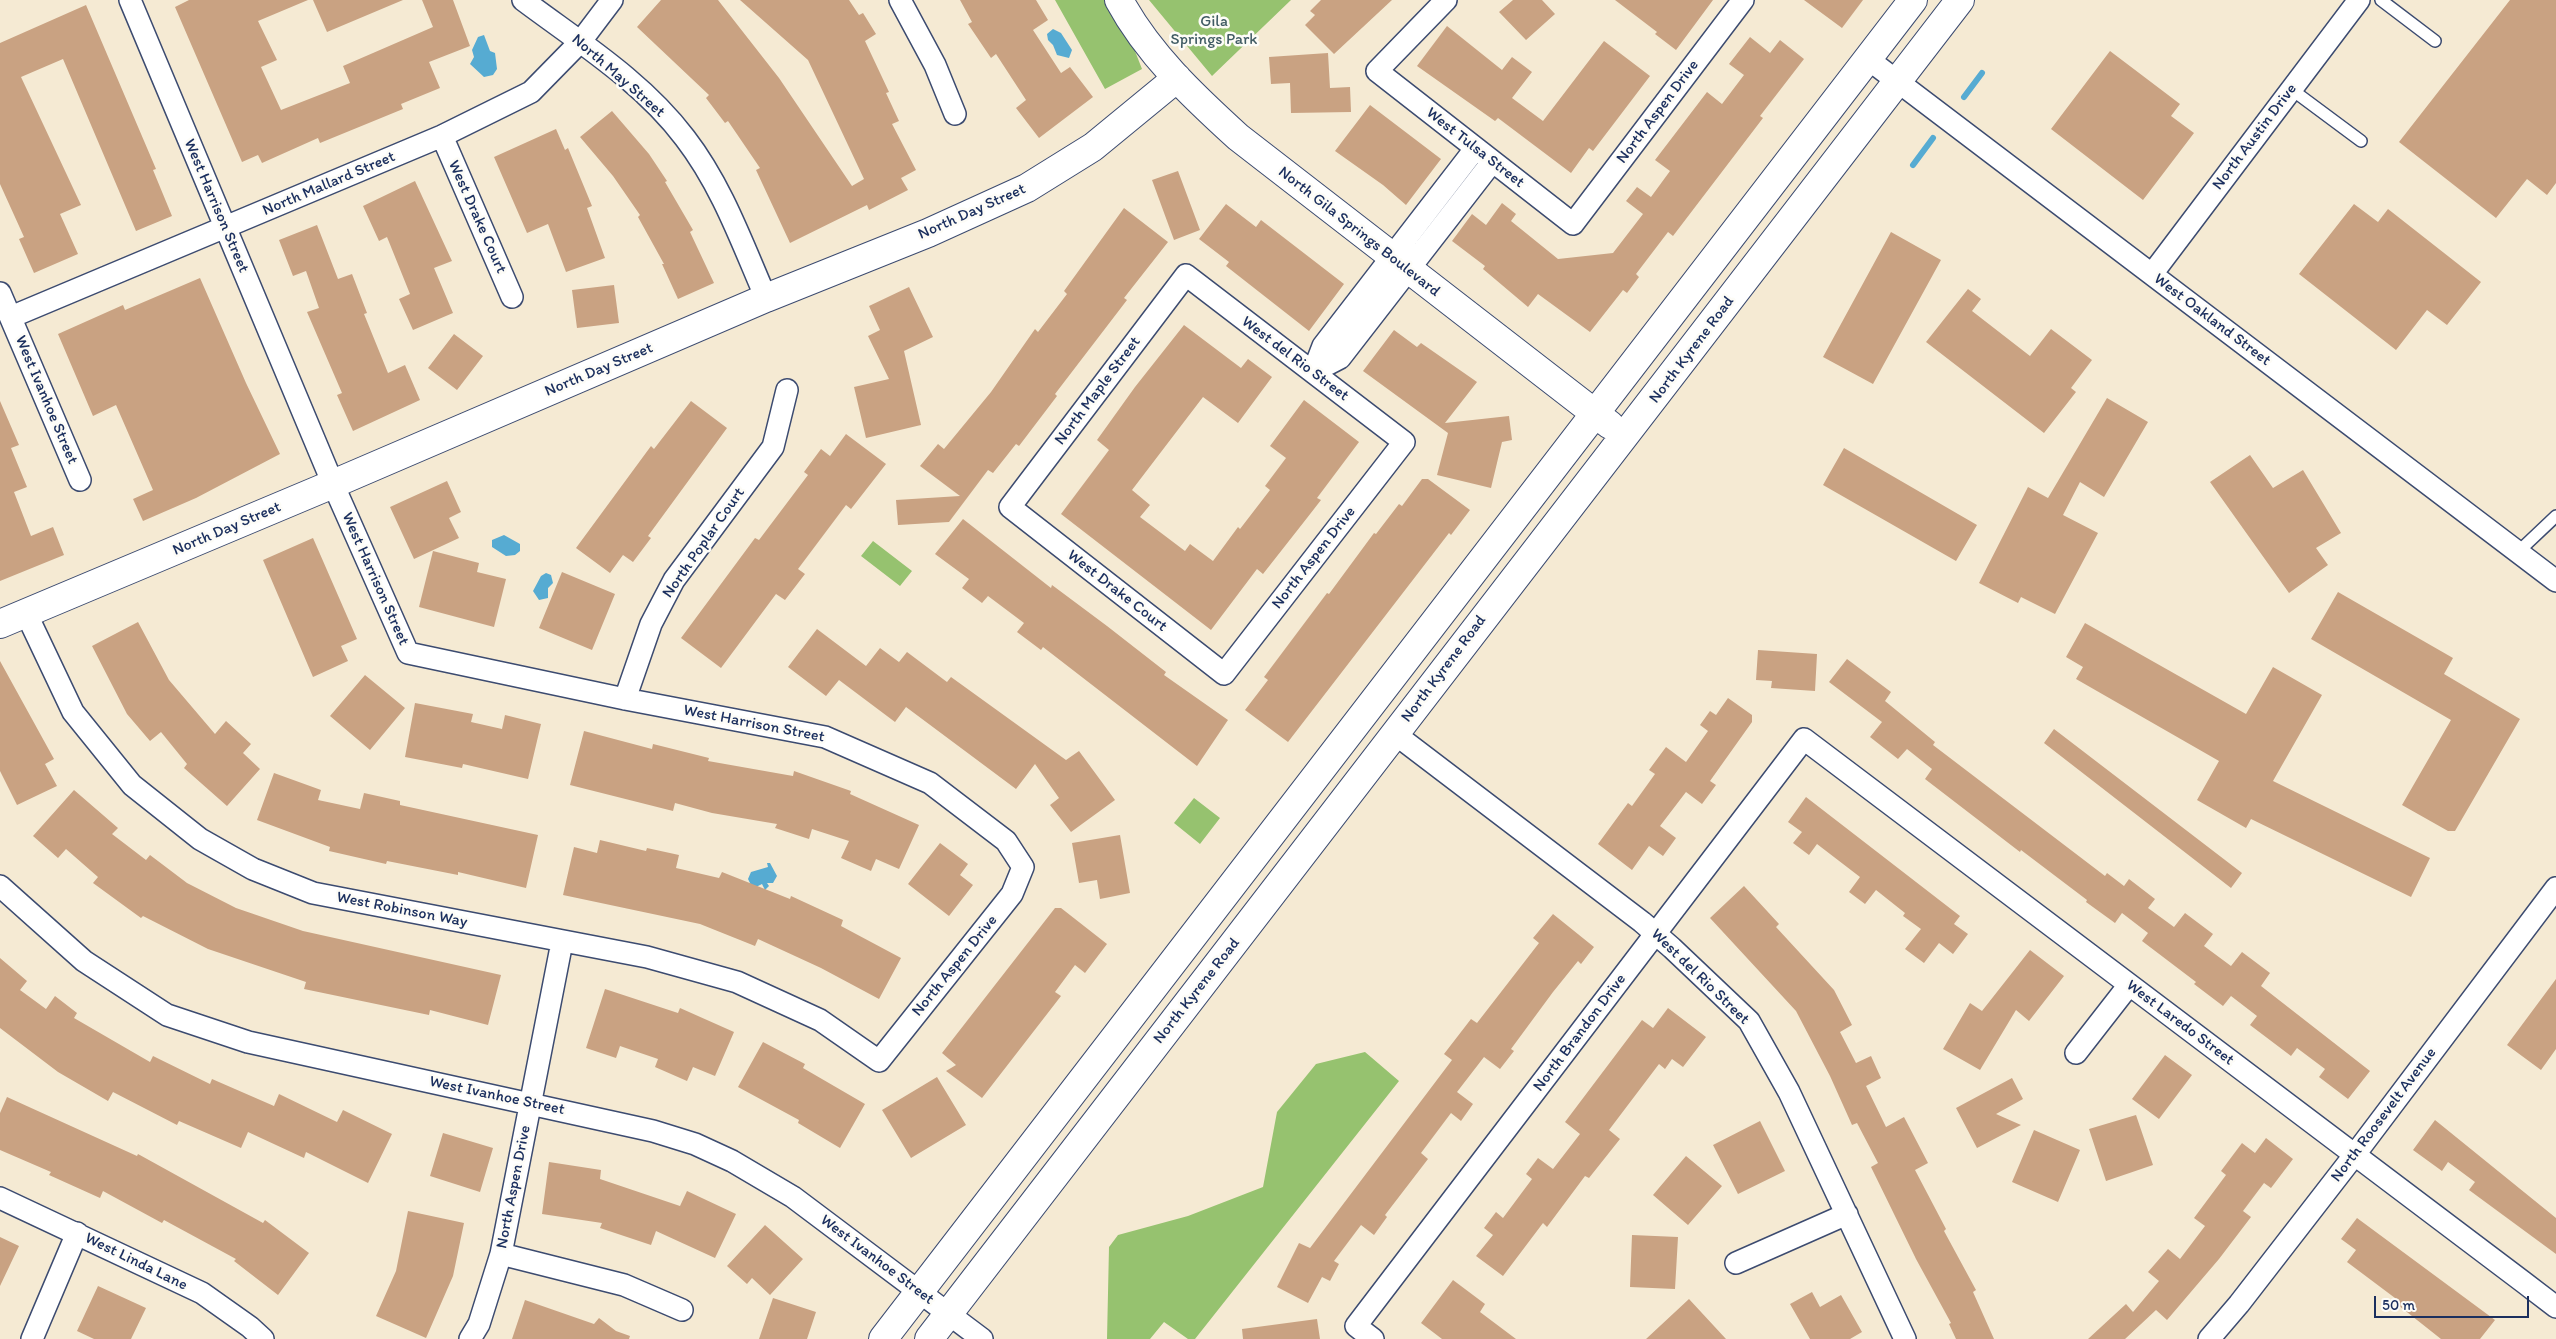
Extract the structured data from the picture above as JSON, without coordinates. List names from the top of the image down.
{
  "streets": {
    "main road": ["North Day Street", "North Gila Springs Boulevard", "North Kyrene Road"],
    "street": [
      "North May Street",
      "North Aspen Drive",
      "North Austin Drive",
      "West Tulsa Street",
      "North Mallard Street",
      "West Harrison Street",
      "West Drake Court",
      "West Oakland Street",
      "West del Rio Street",
      "North Maple Street",
      "West Ivanhoe Street",
      "North Poplar Court",
      "West Robinson Way",
      "West Laredo Street",
      "North Brandon Drive",
      "North Roosevelt Avenue",
      "West Linda Lane"
    ]
  },
  "crossings": [
    ["North May Street", "North Mallard Street"],
    ["North May Street", "North Day Street"],
    ["North Aspen Drive", "West Tulsa Street"],
    ["North Aspen Drive", "West Harrison Street"],
    ["North Aspen Drive", "West Drake Court"],
    ["North Aspen Drive", "West del Rio Street"],
    ["North Aspen Drive", "West Ivanhoe Street"],
    ["North Aspen Drive", "West Robinson Way"],
    ["North Austin Drive", "West Oakland Street"],
    ["North Mallard Street", "West Harrison Street"],
    ["North Mallard Street", "West Drake Court"],
    ["North Mallard Street", "West Ivanhoe Street"],
    ["West Harrison Street", "North Day Street"],
    ["West Harrison Street", "North Poplar Court"],
    ["North Day Street", "North Gila Springs Boulevard"],
    ["North Day Street", "West Robinson Way"],
    ["West Drake Court", "North Maple Street"],
    ["North Gila Springs Boulevard", "North Kyrene Road"],
    ["West Oakland Street", "North Kyrene Road"],
    ["North Kyrene Road", "West del Rio Street"],
    ["North Kyrene Road", "West Ivanhoe Street"],
    ["West del Rio Street", "North Maple Street"],
    ["West del Rio Street", "North Brandon Drive"],
    ["West Laredo Street", "North Brandon Drive"],
    ["West Laredo Street", "North Roosevelt Avenue"]
  ],
  "parks": ["Gila Springs Park"],
  "scale_bar": "50 m"
}
